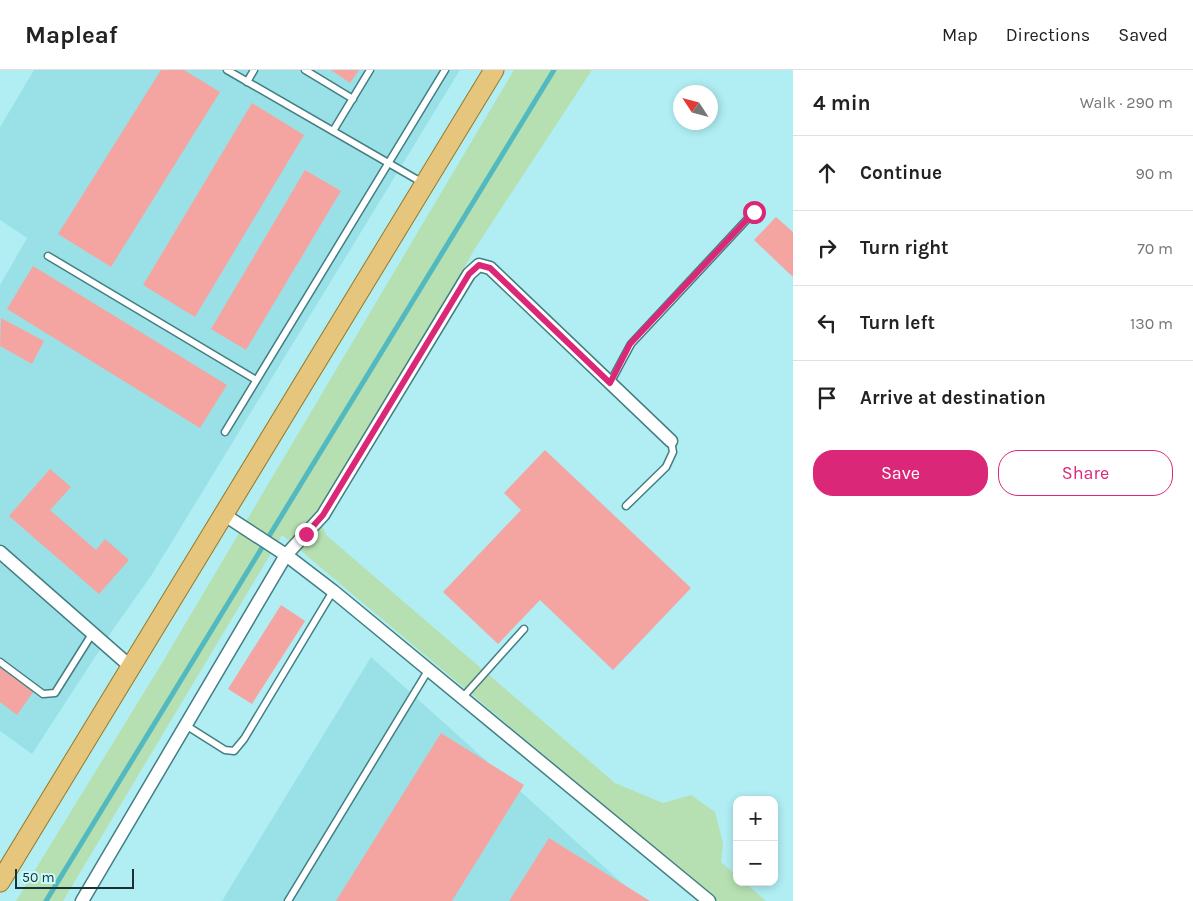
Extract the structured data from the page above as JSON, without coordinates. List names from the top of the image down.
{
  "scale_bar": "50 m",
  "north": "top left",
  "page": {
    "header": "Mapleaf",
    "nav": ["Map", "Directions", "Saved"],
    "heading": ["4 min", "Walk · 290 m"],
    "list": [
      ["Continue", "90 m"],
      ["Turn right", "70 m"],
      ["Turn left", "130 m"],
      "Arrive at destination"
    ],
    "buttons": ["Save", "Share"],
    "map_buttons": ["+", "−"],
    "scale": "50 m"
  }
}
